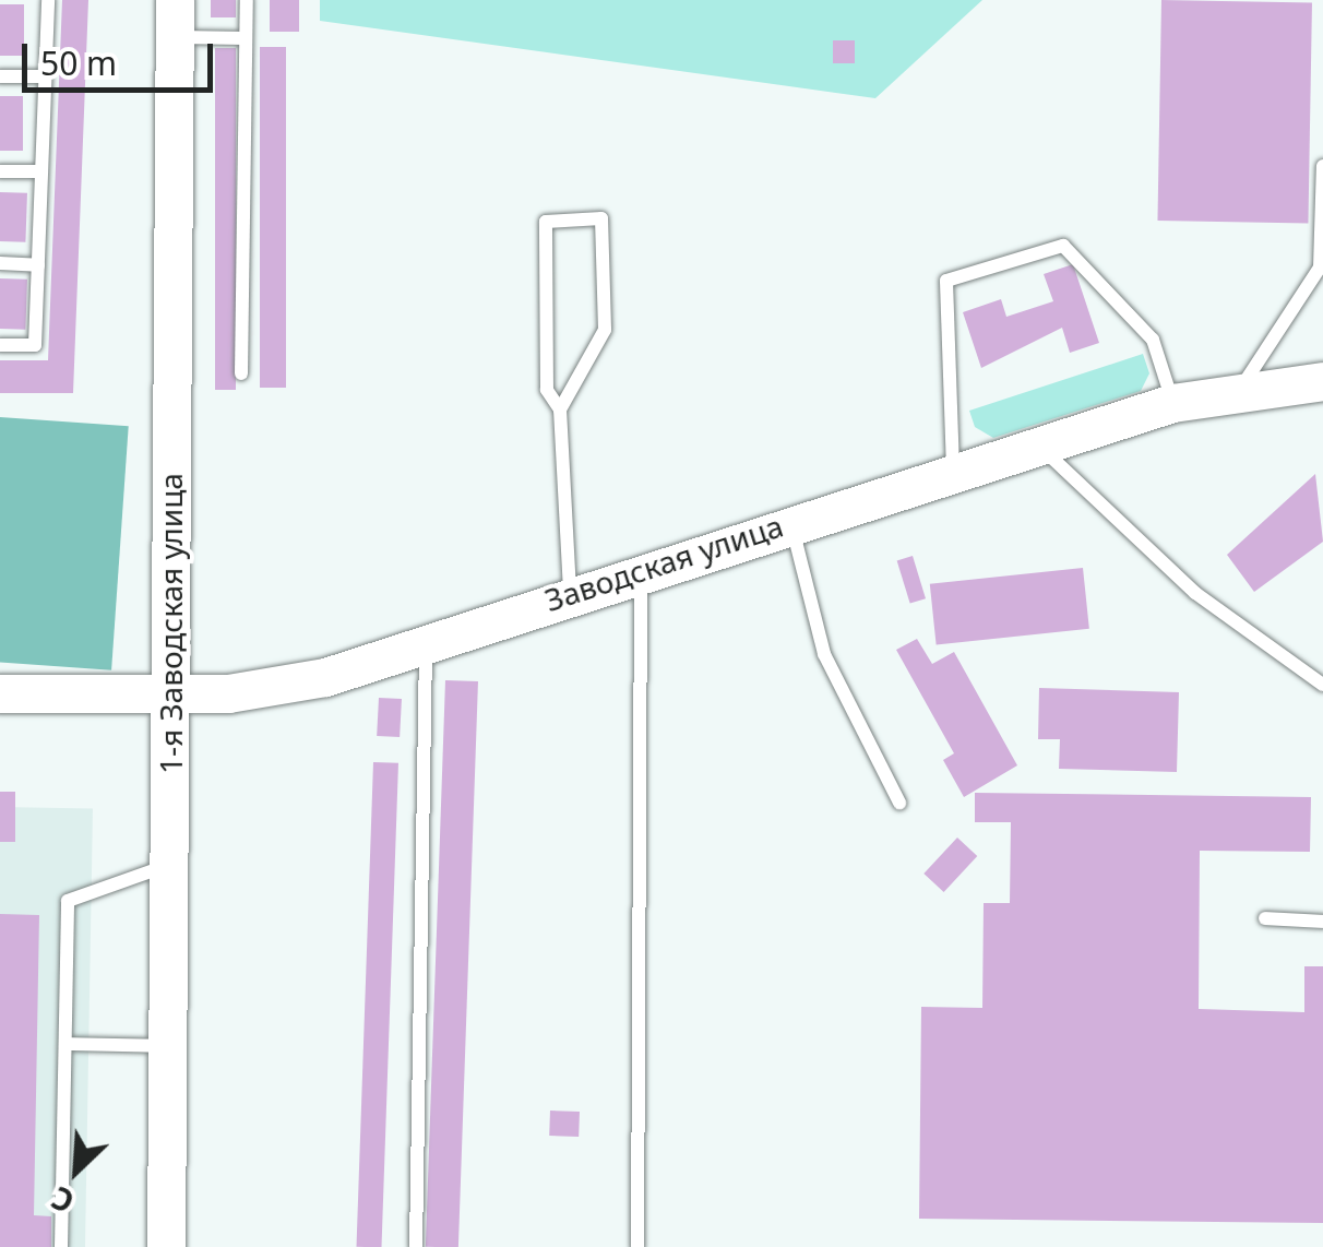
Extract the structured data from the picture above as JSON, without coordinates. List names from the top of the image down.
{
  "streets": {
    "main road": ["Заводская улица", "1-я Заводская улица"]
  },
  "crossings": [
    ["Заводская улица", "1-я Заводская улица"]
  ],
  "scale_bar": "50 m",
  "north": "bottom left"
}
